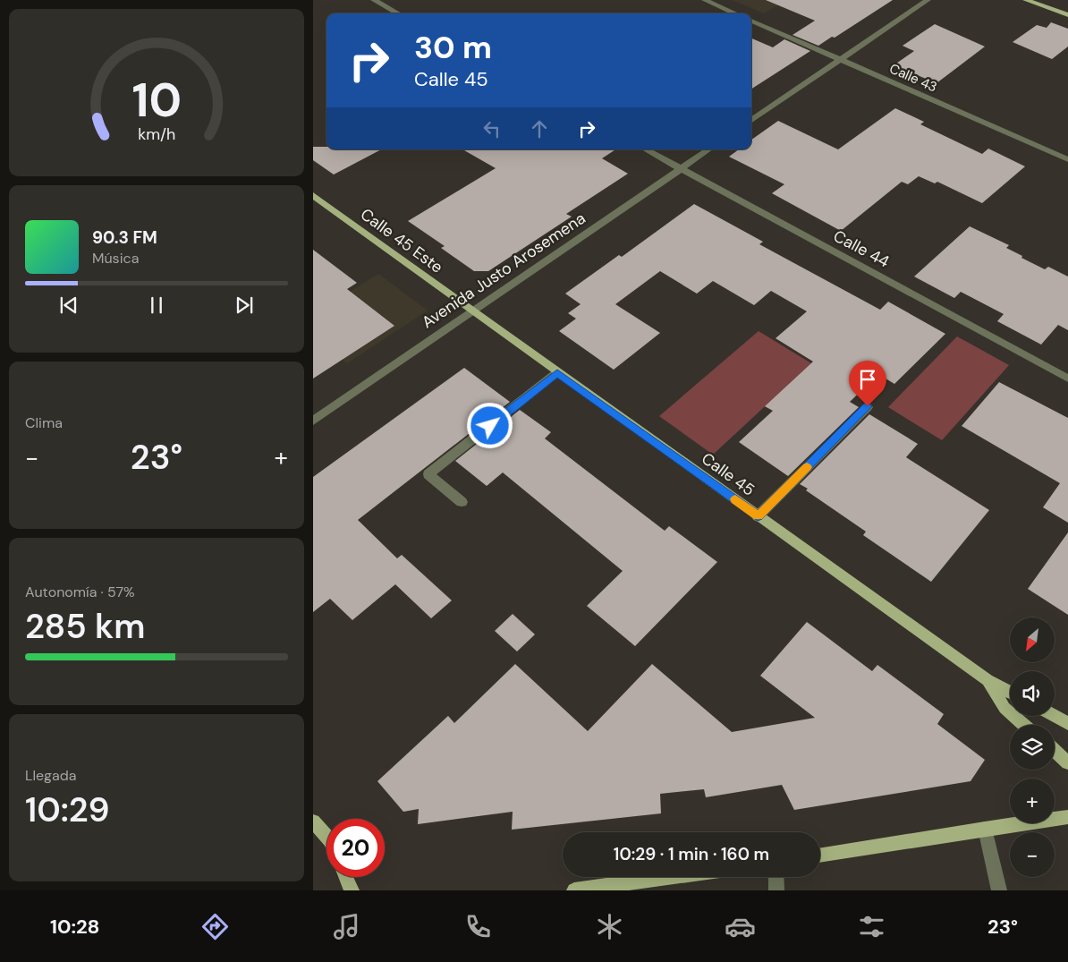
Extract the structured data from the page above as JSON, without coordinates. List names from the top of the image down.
{
  "streets": {
    "main road": ["Calle 45 Este", "Calle 45"],
    "street": ["Calle 43", "Calle 44", "Avenida Justo Arosemena"]
  },
  "crossings": [
    ["Calle 45 Este", "Avenida Justo Arosemena"],
    ["Calle 45 Este", "Calle 45"],
    ["Calle 44", "Avenida Justo Arosemena"],
    ["Avenida Justo Arosemena", "Calle 45"]
  ],
  "north": "bottom left",
  "page": {
    "turn": ["30 m", "Calle 45"],
    "song": ["90.3 FM", "Música"],
    "tile": [
      "Clima",
      ["Autonomía · 57%", "285 km"],
      ["Llegada", "10:29"]
    ],
    "heat": ["−", "23°", "+"],
    "map_buttons": ["+", "−"],
    "limit": "20",
    "trip": "10:29 · 1 min · 160 m",
    "tabs": ["10:28", "23°"],
    "gauge": ["10", "km/h"]
  }
}
